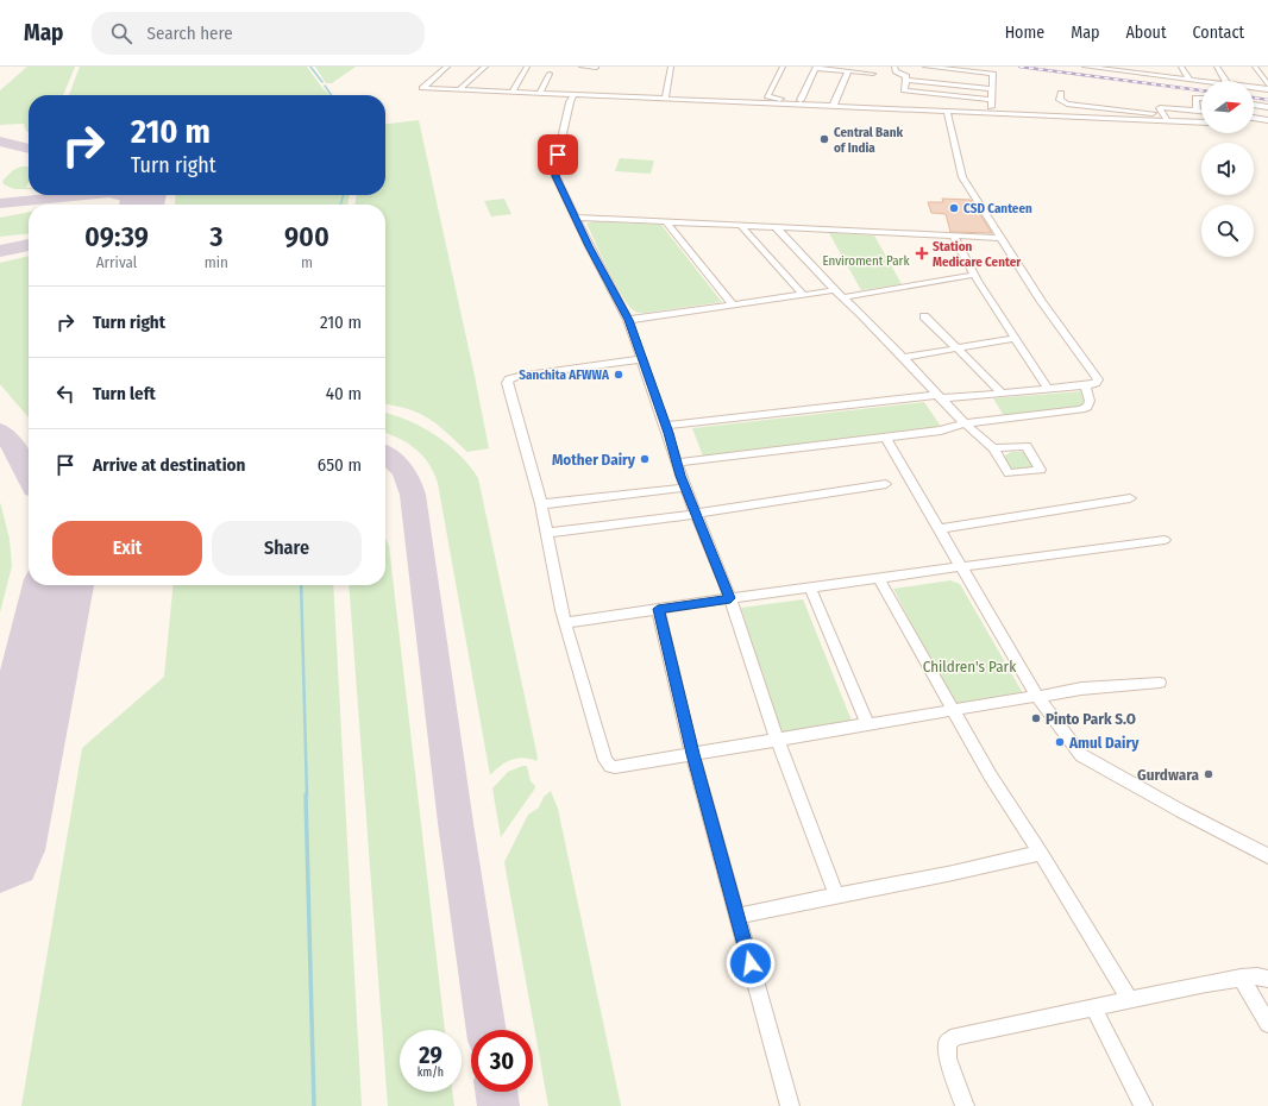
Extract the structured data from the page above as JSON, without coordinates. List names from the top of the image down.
{
  "parks": ["Enviroment Park", "Children's Park"],
  "places": {
    "other": [
      "Central Bank of India",
      "CSD Canteen",
      "Sanchita AFWWA",
      "Mother Dairy",
      "Pinto Park S.O",
      "Amul Dairy",
      "Gurdwara"
    ],
    "health": ["Station Medicare Center"]
  },
  "north": "right",
  "page": {
    "header": "Map",
    "search": "Search here",
    "nav": [
      "Home",
      "Map",
      "About",
      "Contact"
    ],
    "turn": ["210 m", "Turn right"],
    "eta": [
      "09:39",
      "Arrival",
      "3",
      "min",
      "900",
      "m"
    ],
    "list": [
      {
        "name": "Turn right",
        "value": "210 m"
      },
      {
        "name": "Turn left",
        "value": "40 m"
      },
      {
        "name": "Arrive at destination",
        "value": "650 m"
      }
    ],
    "buttons": ["Exit", "Share"],
    "speed": "29 km/h",
    "limit": "30"
  }
}
